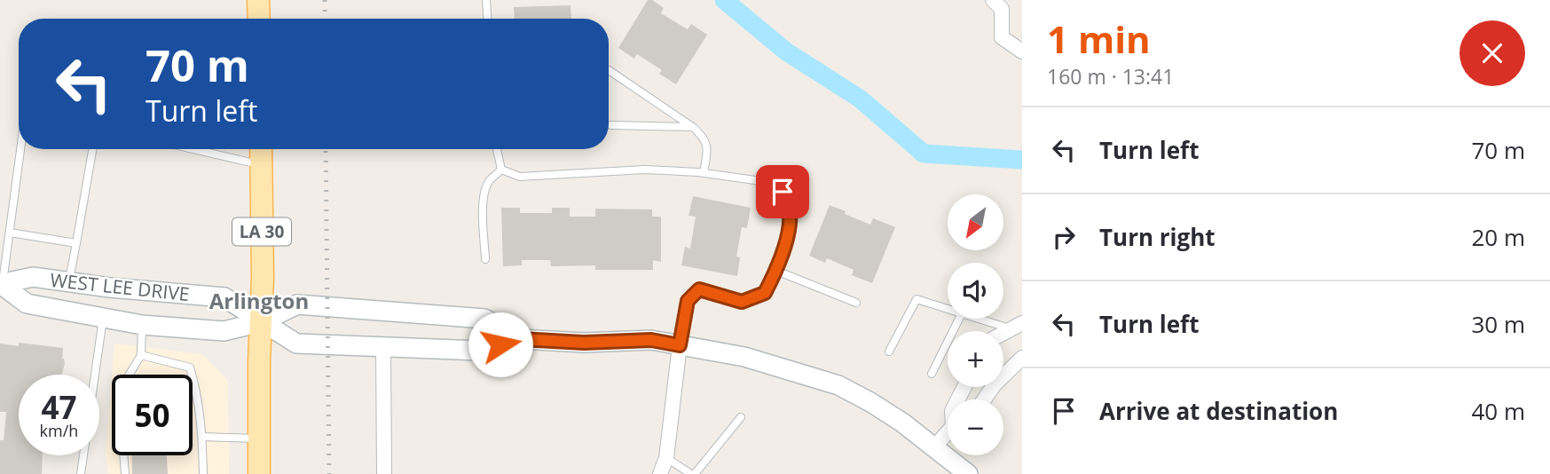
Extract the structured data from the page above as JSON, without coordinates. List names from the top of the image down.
{
  "streets": {
    "main road": ["LA 30", "WEST LEE DRIVE"]
  },
  "crossings": [
    ["LA 30", "WEST LEE DRIVE"]
  ],
  "districts": ["Arlington"],
  "north": "bottom left",
  "page": {
    "heading": ["1 min", "160 m · 13:41"],
    "turn": ["70 m", "Turn left"],
    "list": [
      {
        "name": "Turn left",
        "value": "70 m"
      },
      {
        "name": "Turn right",
        "value": "20 m"
      },
      {
        "name": "Turn left",
        "value": "30 m"
      },
      {
        "name": "Arrive at destination",
        "value": "40 m"
      }
    ],
    "map_buttons": ["+", "−"],
    "speed": "47 km/h",
    "limit": "50"
  }
}
